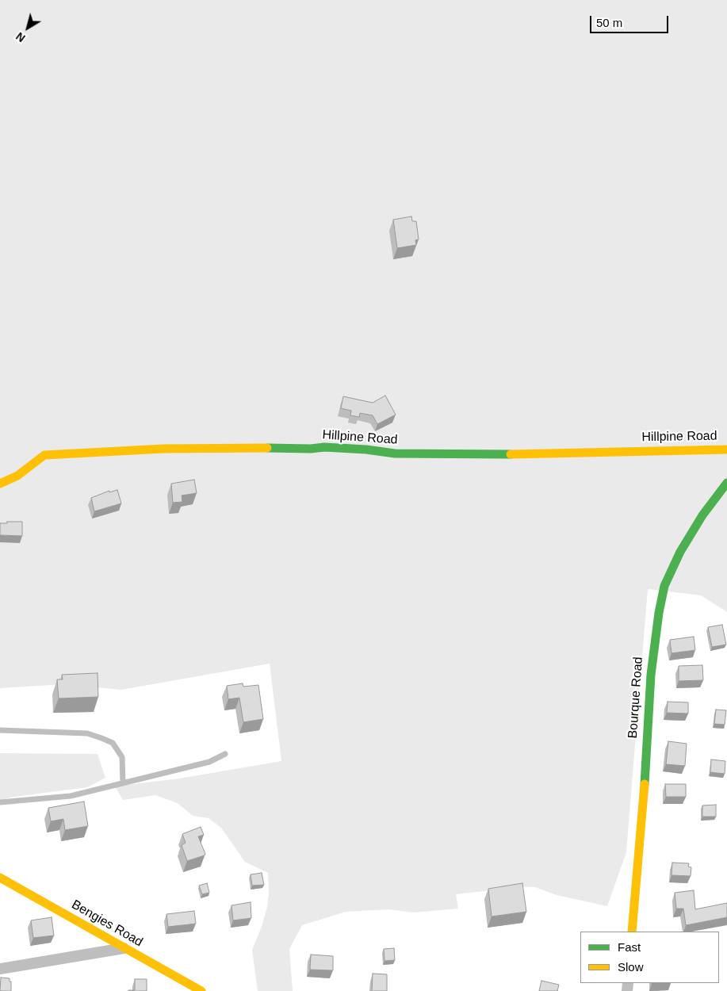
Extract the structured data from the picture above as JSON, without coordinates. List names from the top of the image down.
{
  "streets": {
    "street": ["Hillpine Road", "Bourque Road", "Bengies Road"]
  },
  "legend": ["Fast", "Slow"],
  "scale_bar": "50 m",
  "north": "bottom left"
}
